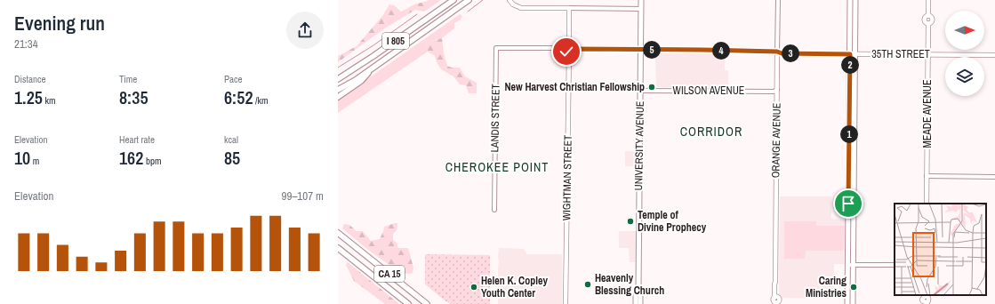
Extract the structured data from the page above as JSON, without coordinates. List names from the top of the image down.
{
  "streets": {
    "highway": ["I 805", "CA 15"],
    "main road": [
      "35TH STREET",
      "MEADE AVENUE",
      "ORANGE AVENUE",
      "UNIVERSITY AVENUE",
      "WIGHTMAN STREET"
    ],
    "street": ["WILSON AVENUE", "LANDIS STREET"]
  },
  "crossings": [
    ["35TH STREET", "MEADE AVENUE"],
    ["35TH STREET", "LANDIS STREET"],
    ["35TH STREET", "ORANGE AVENUE"],
    ["35TH STREET", "UNIVERSITY AVENUE"],
    ["35TH STREET", "WIGHTMAN STREET"],
    ["WILSON AVENUE", "ORANGE AVENUE"],
    ["WILSON AVENUE", "UNIVERSITY AVENUE"]
  ],
  "districts": ["CORRIDOR", "CHEROKEE POINT"],
  "places": [
    "New Harvest Christian Fellowship",
    "Temple of Divine Prophecy",
    "Heavenly Blessing Church",
    "Helen K. Copley Youth Center",
    "Caring Ministries"
  ],
  "north": "right",
  "page": {
    "heading": ["Evening run", "21:34"],
    "pins": [
      "5",
      "4",
      "3",
      "2",
      "1"
    ],
    "stats": [
      ["Distance", "1.25 km"],
      ["Time", "8:35"],
      ["Pace", "6:52 /km"],
      ["Elevation", "10 m"],
      ["Heart rate", "162 bpm"],
      ["kcal", "85"]
    ],
    "chart": ["Elevation", "99–107 m"]
  }
}
